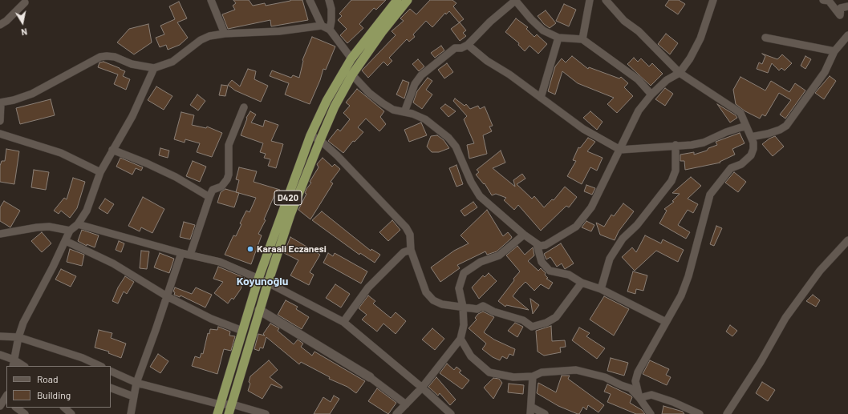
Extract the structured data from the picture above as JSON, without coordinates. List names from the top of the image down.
{
  "streets": {
    "highway": ["D420"]
  },
  "districts": ["Koyunoğlu"],
  "places": ["Karaali Eczanesi"],
  "legend": ["Road", "Building"],
  "north": "bottom"
}
